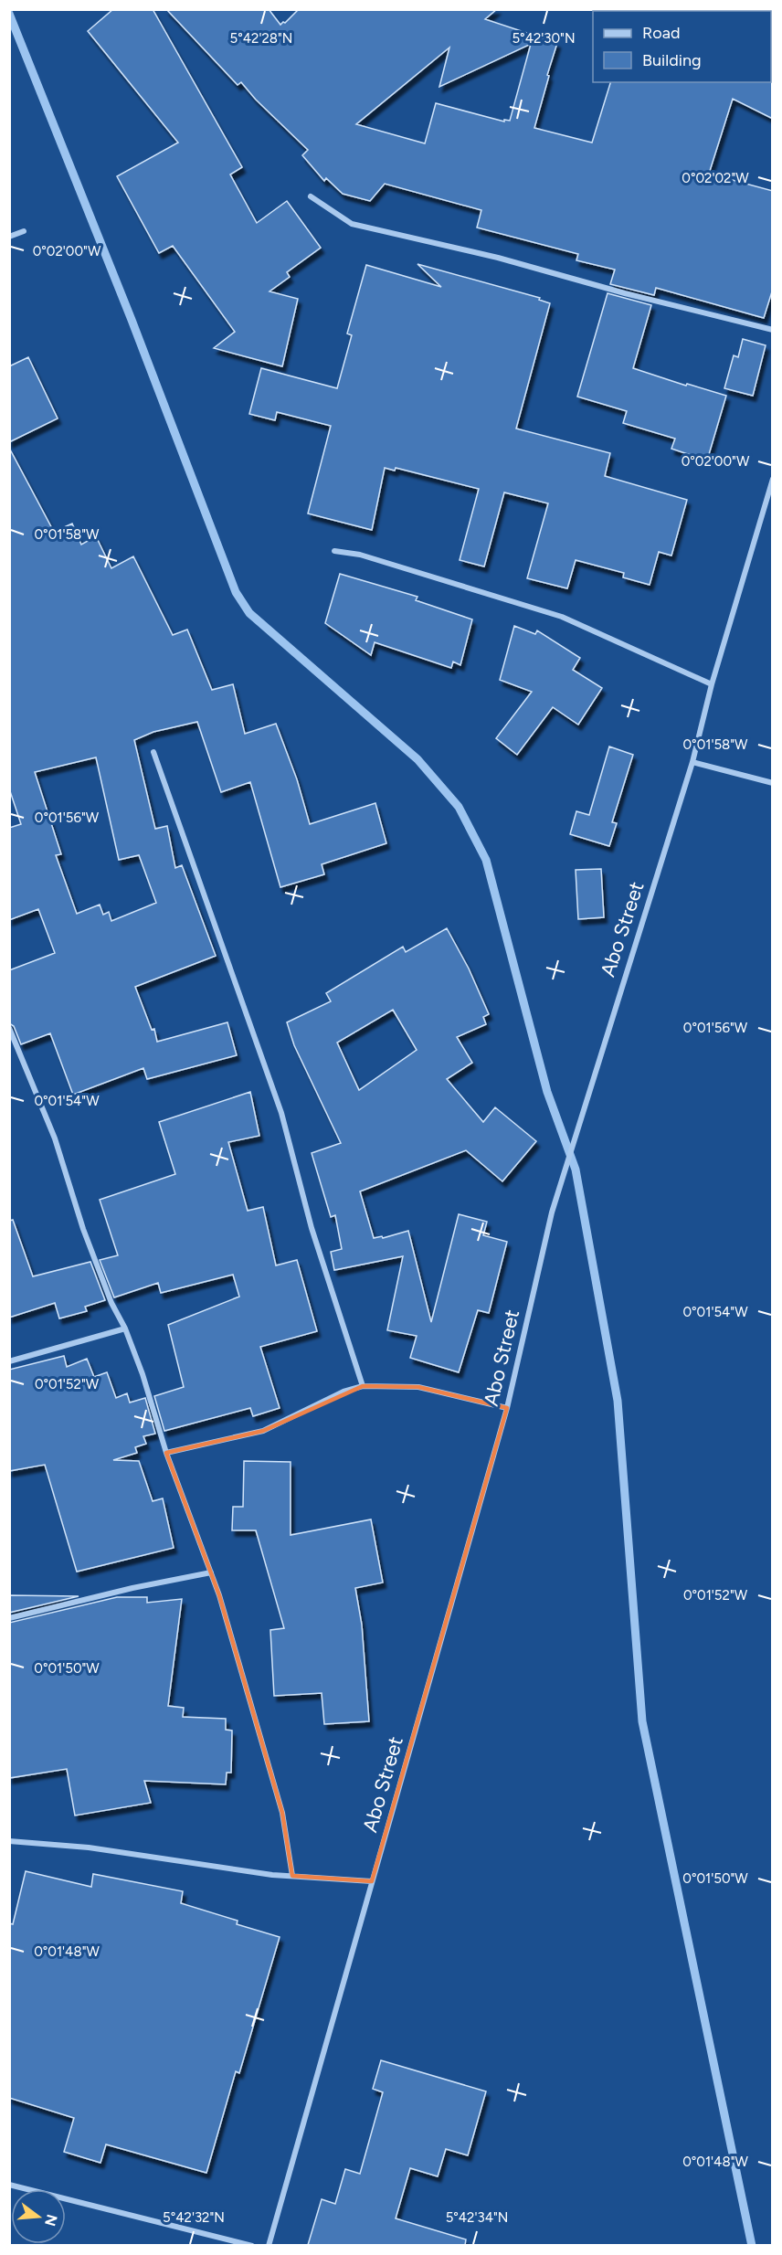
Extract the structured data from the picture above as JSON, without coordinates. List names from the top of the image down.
{
  "streets": {
    "street": ["Abo Street"]
  },
  "legend": ["Road", "Building"],
  "north": "right",
  "coordinates": [
    "5°42'28\"N",
    "5°42'30\"N",
    "0°02'02\"W",
    "0°02'00\"W",
    "0°01'58\"W",
    "0°01'56\"W",
    "0°01'54\"W",
    "0°01'52\"W",
    "0°01'50\"W",
    "0°01'48\"W",
    "5°42'32\"N",
    "5°42'34\"N"
  ]
}
